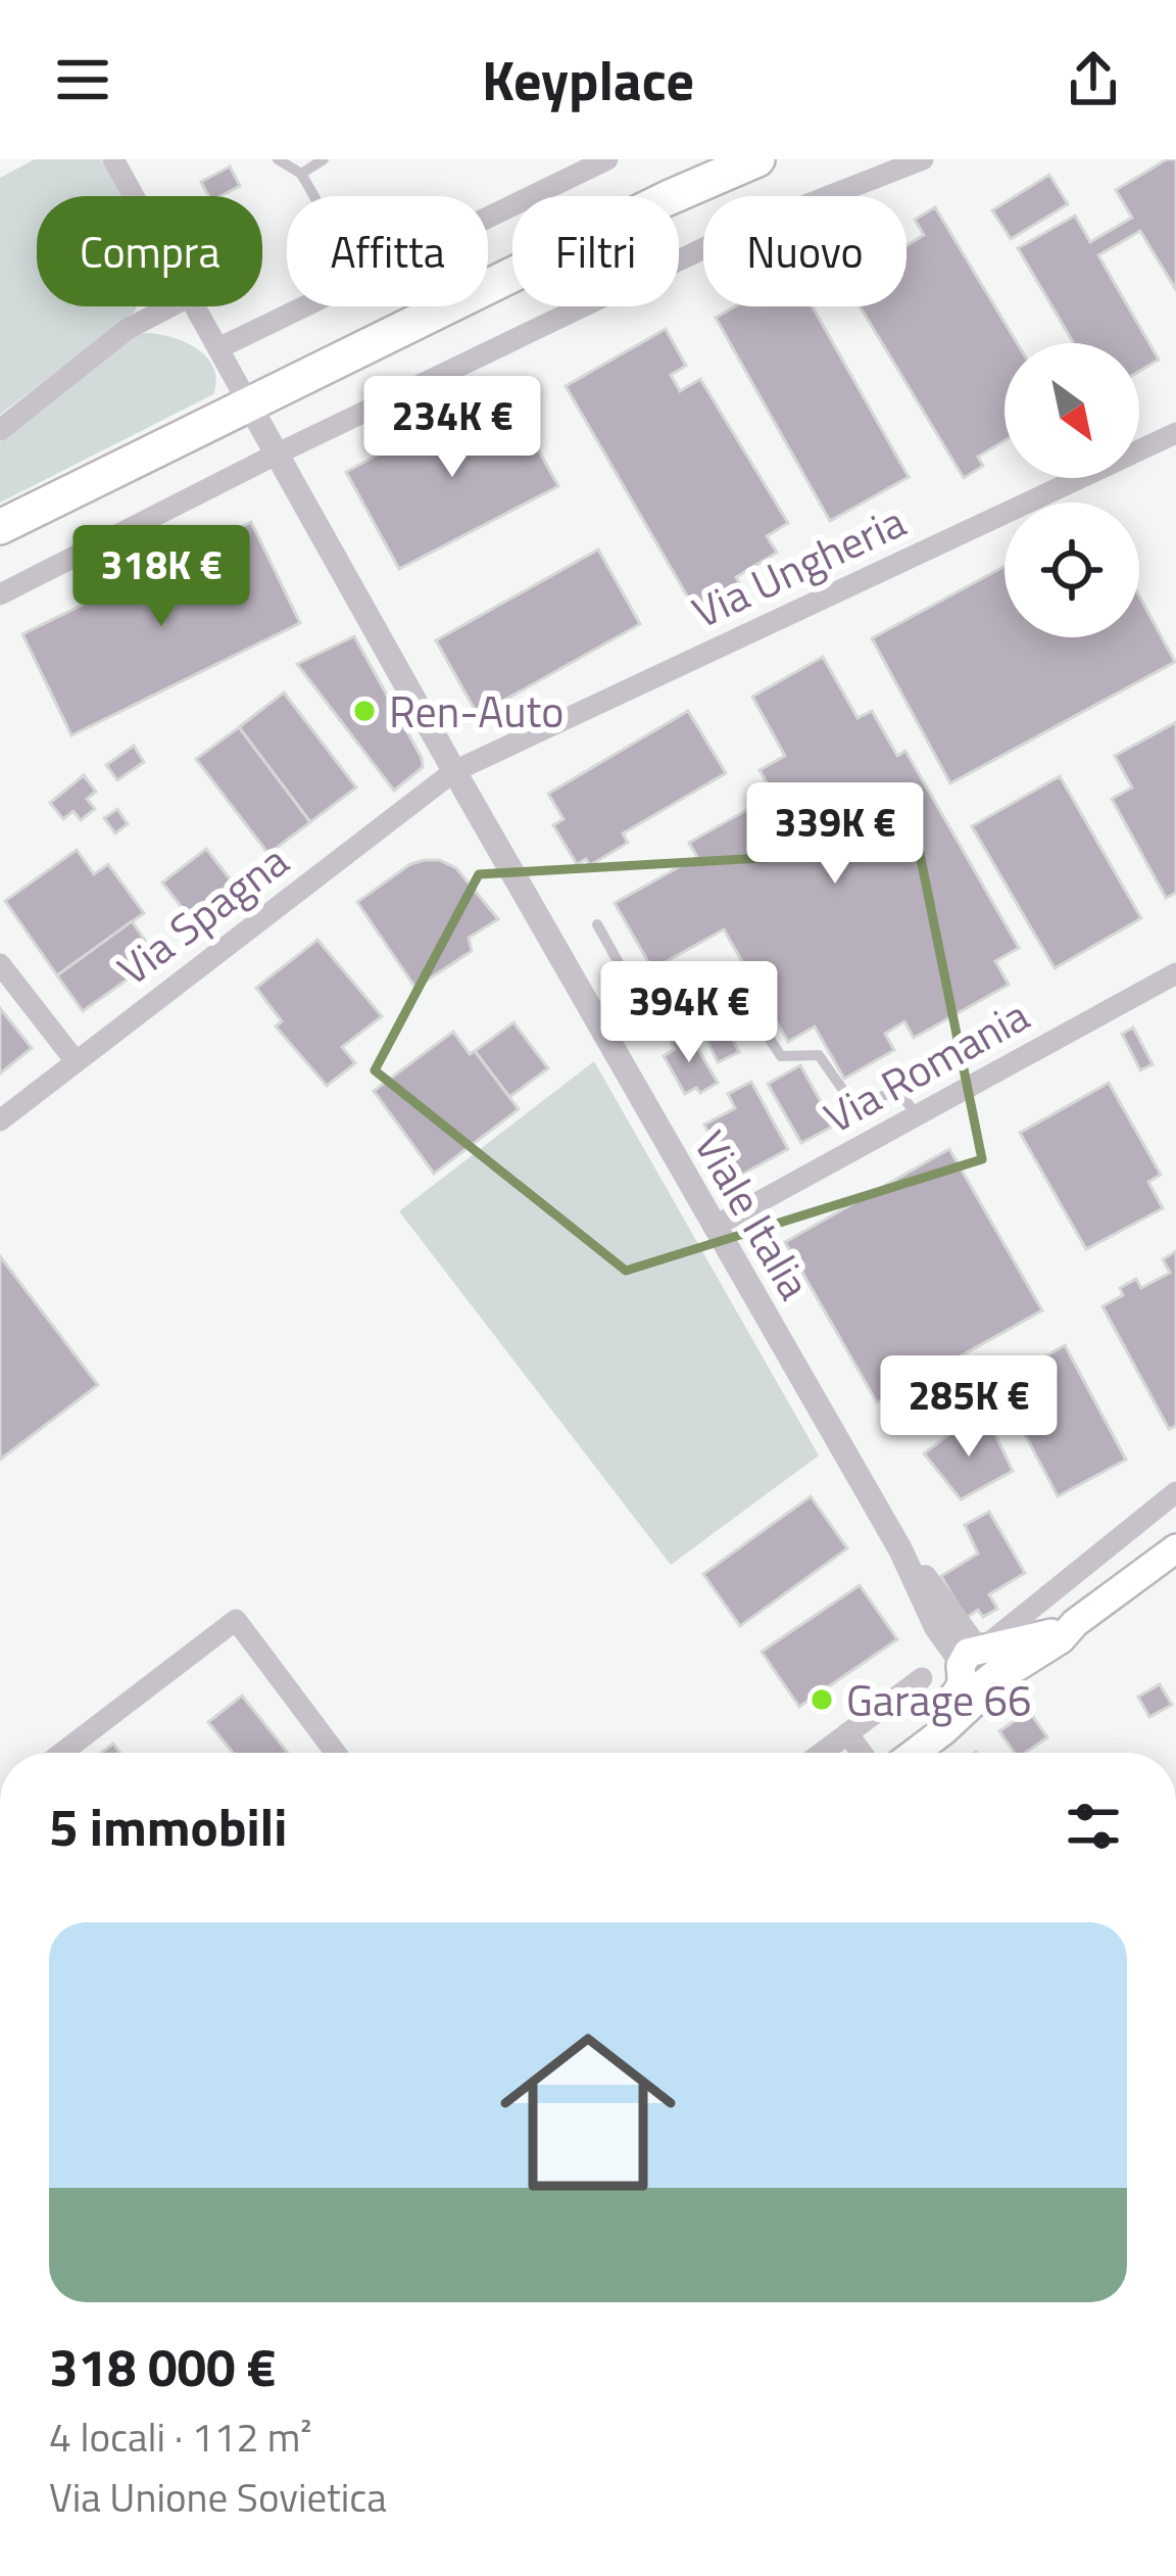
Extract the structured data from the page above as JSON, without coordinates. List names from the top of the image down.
{
  "streets": {
    "street": [
      "Via Ungheria",
      "Via Spagna",
      "Via Romania",
      "Viale Italia"
    ]
  },
  "crossings": [
    ["Via Ungheria", "Via Spagna"],
    ["Via Ungheria", "Viale Italia"],
    ["Via Spagna", "Viale Italia"],
    ["Via Romania", "Viale Italia"]
  ],
  "places": ["Ren-Auto", "Garage 66"],
  "north": "bottom right",
  "page": {
    "header": "Keyplace",
    "chip": [
      "Compra",
      "Affitta",
      "Filtri",
      "Nuovo"
    ],
    "price": [
      "234K €",
      "318K €",
      "339K €",
      "394K €",
      "285K €"
    ],
    "heading": "5 immobili",
    "list": [
      {
        "name": "318 000 €",
        "note": "4 locali · 112 m² · Via Unione Sovietica"
      }
    ]
  }
}
